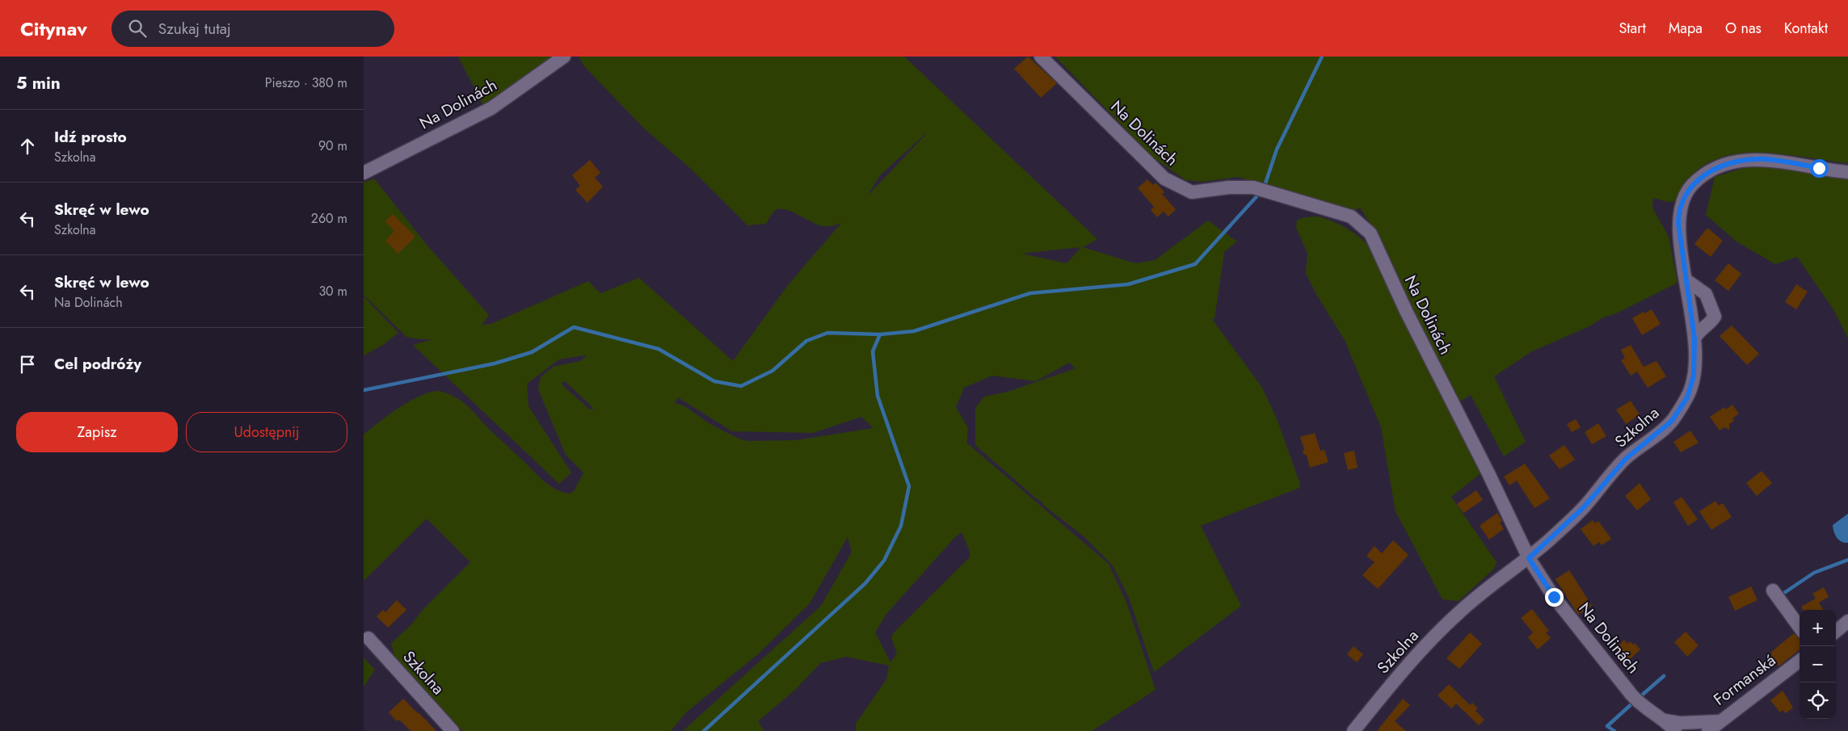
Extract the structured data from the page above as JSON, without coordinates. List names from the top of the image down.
{
  "streets": {
    "street": ["Na Dolinách", "Szkolna", "Formanská"]
  },
  "crossings": [
    ["Na Dolinách", "Szkolna"]
  ],
  "page": {
    "header": "Citynav",
    "search": "Szukaj tutaj",
    "nav": [
      "Start",
      "Mapa",
      "O nas",
      "Kontakt"
    ],
    "heading": ["5 min", "Pieszo · 380 m"],
    "list": [
      ["Idź prosto", "Szkolna", "90 m"],
      ["Skręć w lewo", "Szkolna", "260 m"],
      ["Skręć w lewo", "Na Dolinách", "30 m"],
      "Cel podróży"
    ],
    "buttons": ["Zapisz", "Udostępnij"],
    "map_buttons": ["+", "−"]
  }
}
